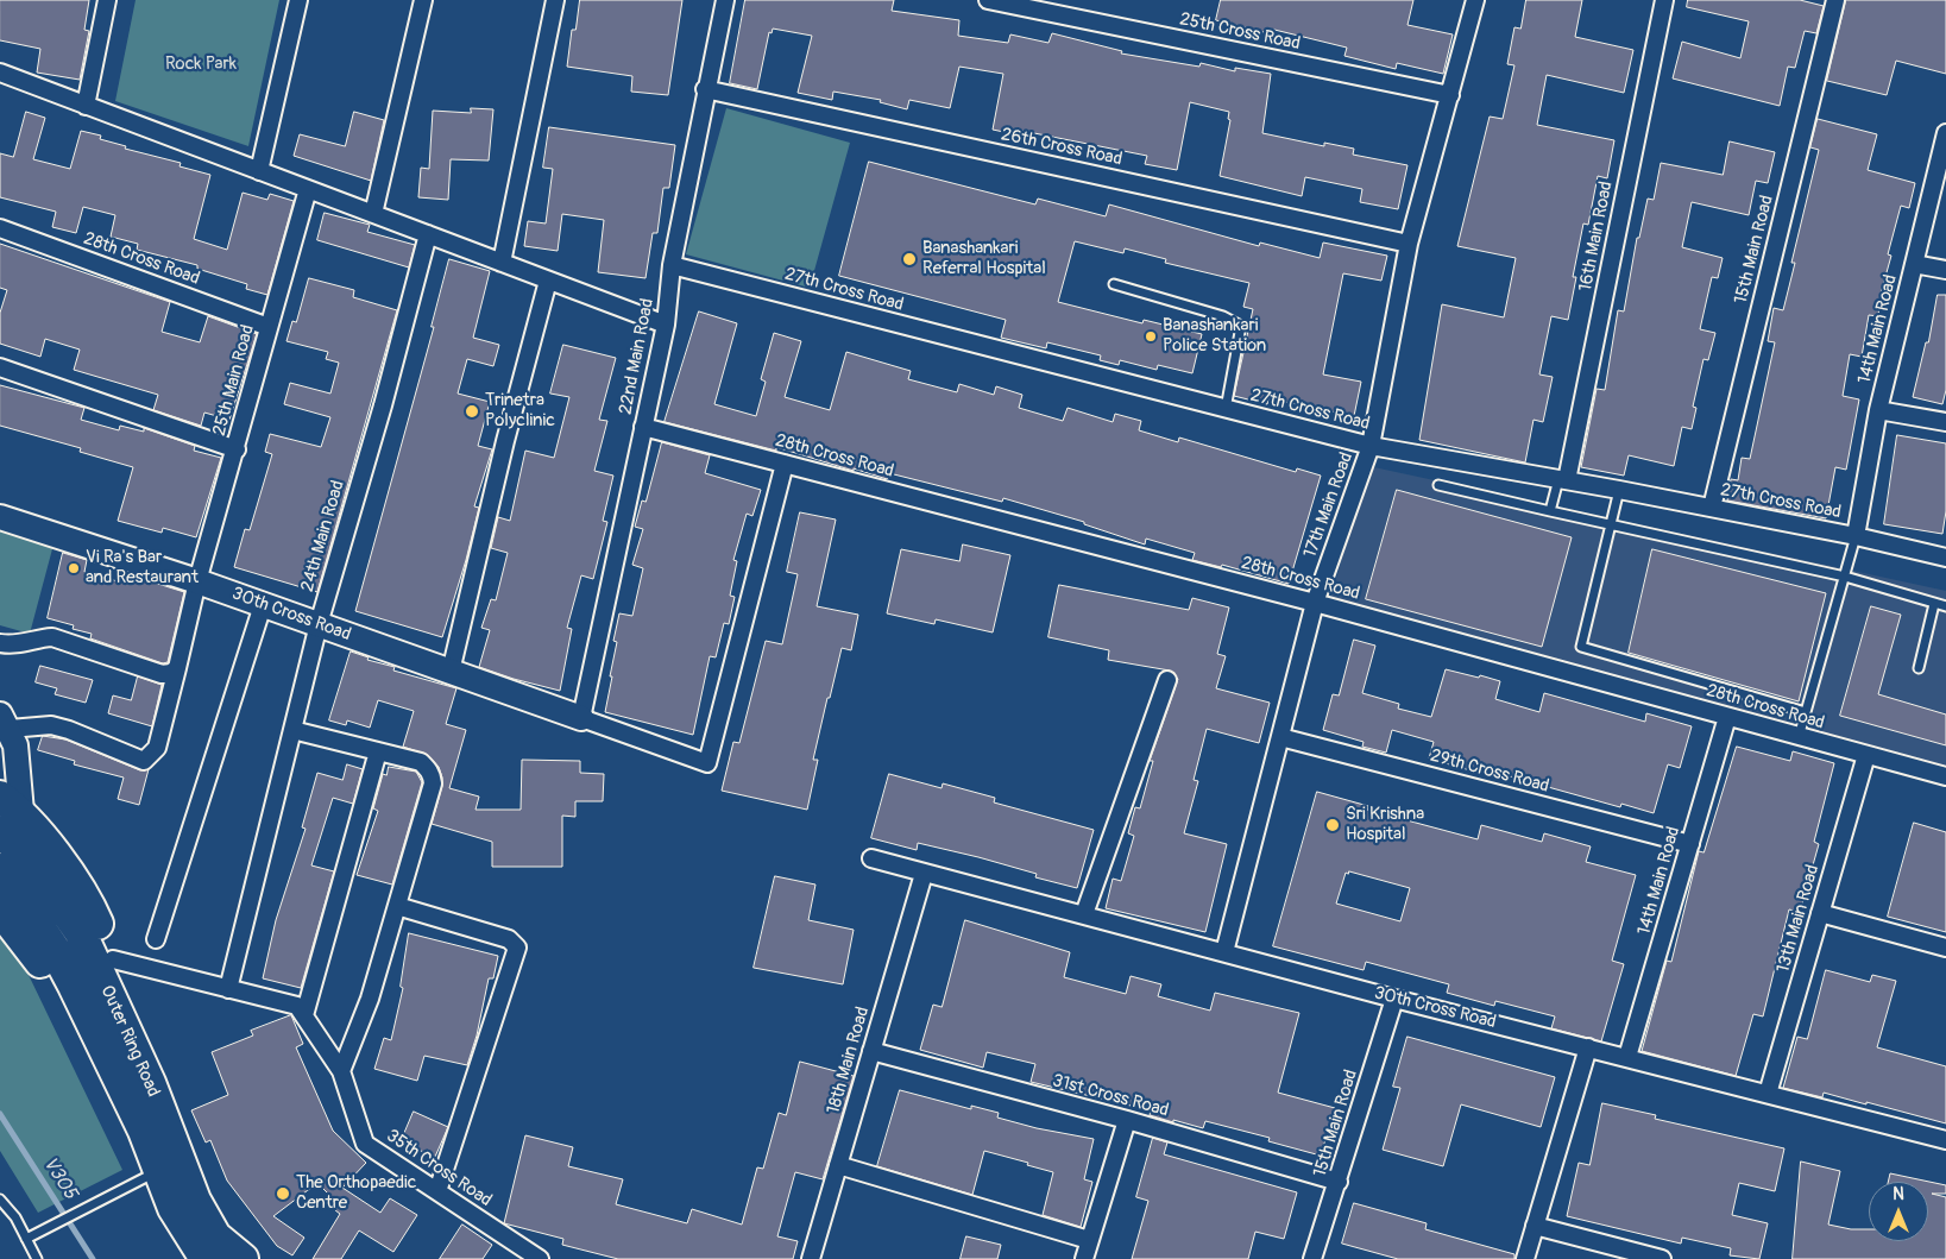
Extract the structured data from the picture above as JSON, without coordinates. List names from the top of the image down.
{
  "streets": {
    "highway": ["Outer Ring Road"],
    "street": [
      "25th Cross Road",
      "26th Cross Road",
      "16th Main Road",
      "15th Main Road",
      "28th Cross Road",
      "27th Cross Road",
      "14th Main Road",
      "22nd Main Road",
      "25th Main Road",
      "17th Main Road",
      "24th Main Road",
      "30th Cross Road",
      "29th Cross Road",
      "13th Main Road",
      "18th Main Road",
      "31st Cross Road",
      "35th Cross Road"
    ]
  },
  "crossings": [
    ["25th Cross Road", "17th Main Road"],
    ["26th Cross Road", "22nd Main Road"],
    ["26th Cross Road", "17th Main Road"],
    ["16th Main Road", "27th Cross Road"],
    ["15th Main Road", "27th Cross Road"],
    ["15th Main Road", "30th Cross Road"],
    ["15th Main Road", "31st Cross Road"],
    ["28th Cross Road", "14th Main Road"],
    ["28th Cross Road", "22nd Main Road"],
    ["28th Cross Road", "25th Main Road"],
    ["28th Cross Road", "17th Main Road"],
    ["28th Cross Road", "13th Main Road"],
    ["27th Cross Road", "14th Main Road"],
    ["27th Cross Road", "22nd Main Road"],
    ["27th Cross Road", "17th Main Road"],
    ["14th Main Road", "30th Cross Road"],
    ["14th Main Road", "29th Cross Road"],
    ["22nd Main Road", "30th Cross Road"],
    ["25th Main Road", "30th Cross Road"],
    ["17th Main Road", "30th Cross Road"],
    ["17th Main Road", "29th Cross Road"],
    ["24th Main Road", "30th Cross Road"],
    ["24th Main Road", "35th Cross Road"],
    ["30th Cross Road", "13th Main Road"],
    ["30th Cross Road", "18th Main Road"],
    ["18th Main Road", "31st Cross Road"]
  ],
  "water": ["V305"],
  "parks": ["Rock Park"],
  "places": [
    "Banashankari Referral Hospital",
    "Banashankari Police Station",
    "Trinetra Polyclinic",
    "Vi Ra's Bar and Restaurant",
    "Sri Krishna Hospital",
    "The Orthopaedic Centre"
  ],
  "north": "top"
}
